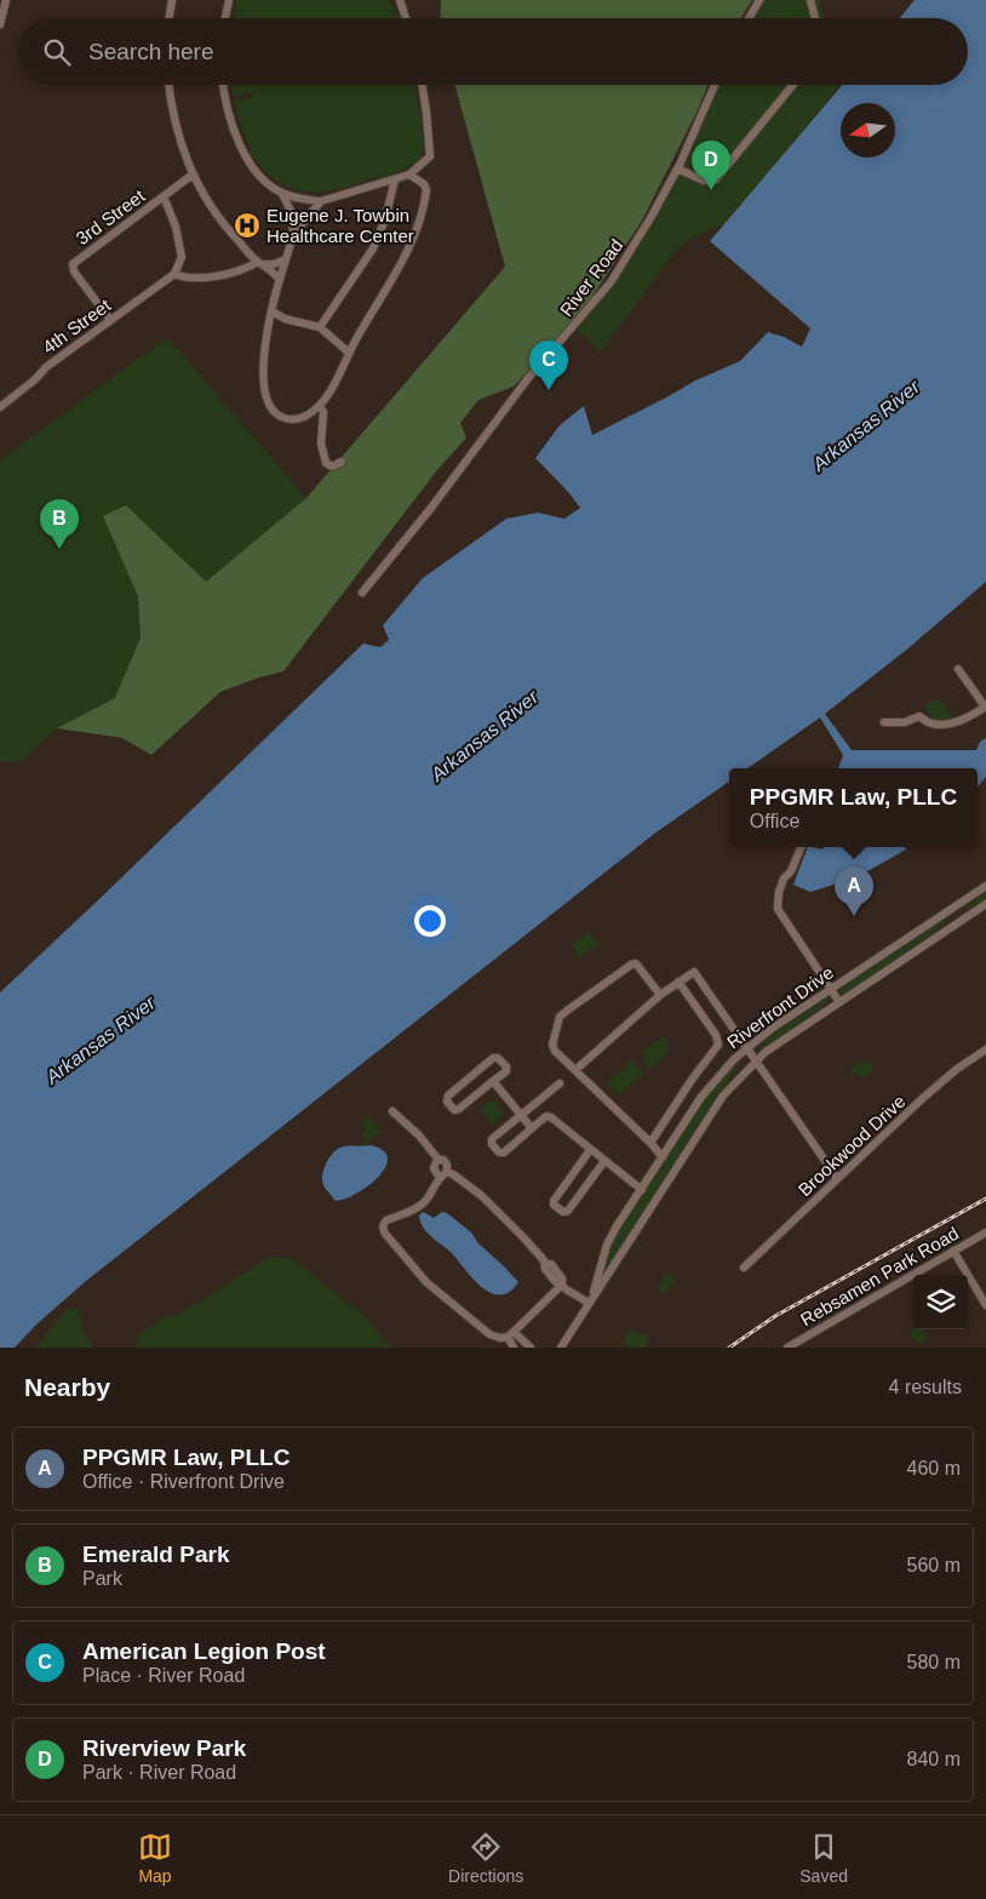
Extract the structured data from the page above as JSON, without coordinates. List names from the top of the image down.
{
  "streets": {
    "street": [
      "3rd Street",
      "River Road",
      "4th Street",
      "Riverfront Drive",
      "Brookwood Drive",
      "Rebsamen Park Road"
    ]
  },
  "crossings": [
    ["3rd Street", "4th Street"]
  ],
  "water": ["Arkansas River"],
  "places": {
    "hospital": ["Eugene J. Towbin Healthcare Center"]
  },
  "north": "left",
  "page": {
    "search": "Search here",
    "pins": [
      "D",
      "C",
      "B",
      "A"
    ],
    "popup": ["PPGMR Law, PLLC", "Office"],
    "heading": ["Nearby", "4 results"],
    "list": [
      {
        "mark": "A",
        "name": "PPGMR Law, PLLC",
        "note": "Office · Riverfront Drive",
        "value": "460 m"
      },
      {
        "mark": "B",
        "name": "Emerald Park",
        "note": "Park",
        "value": "560 m"
      },
      {
        "mark": "C",
        "name": "American Legion Post",
        "note": "Place · River Road",
        "value": "580 m"
      },
      {
        "mark": "D",
        "name": "Riverview Park",
        "note": "Park · River Road",
        "value": "840 m"
      }
    ],
    "nav": ["Map", "Directions", "Saved"]
  }
}
